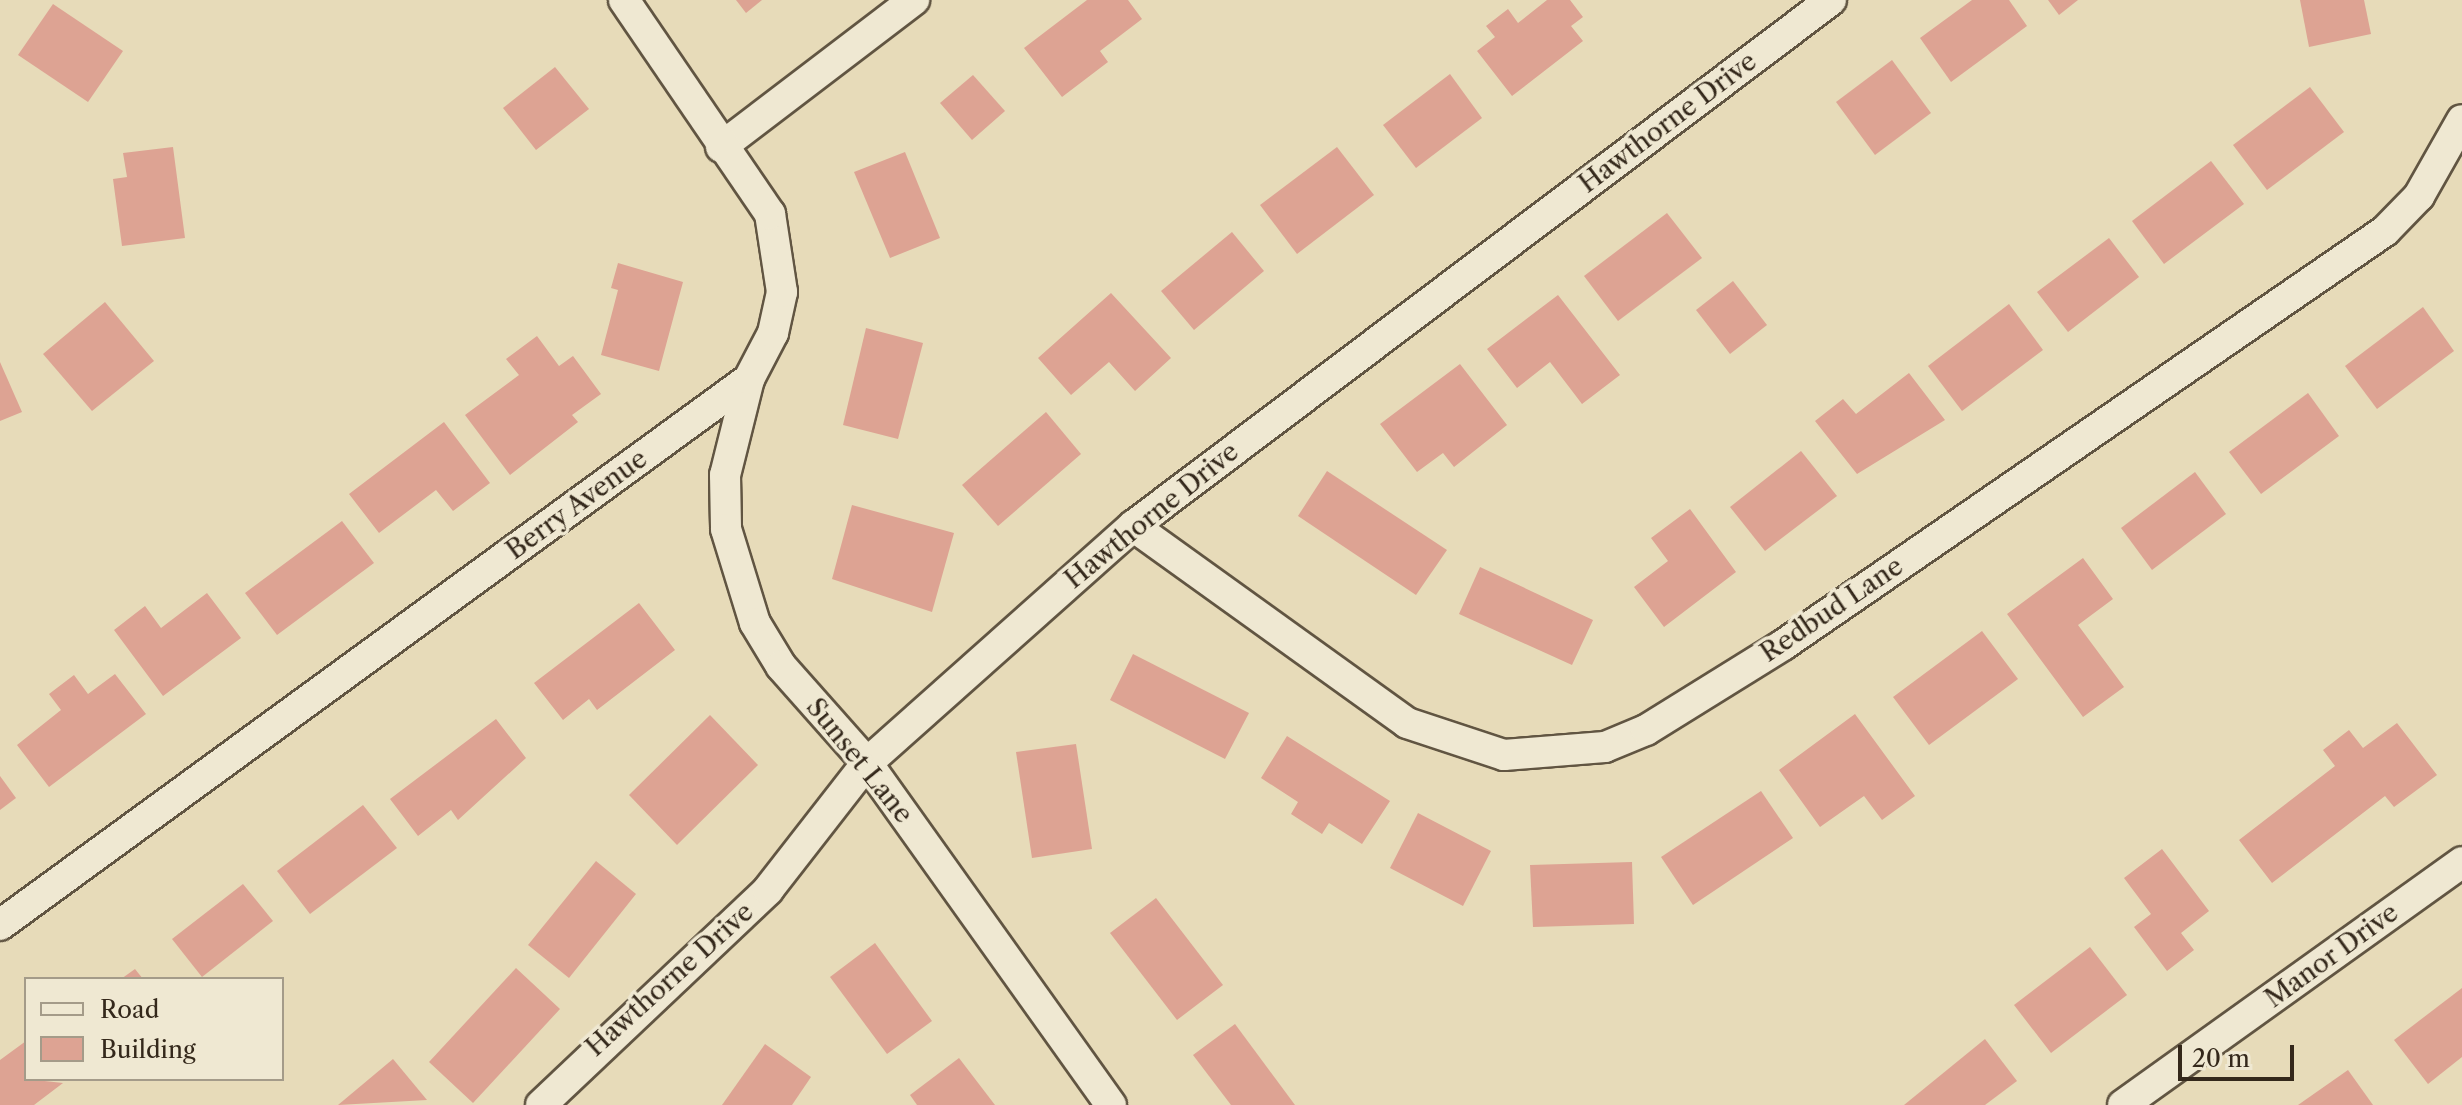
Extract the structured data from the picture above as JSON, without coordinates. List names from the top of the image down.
{
  "streets": {
    "street": [
      "Hawthorne Drive",
      "Berry Avenue",
      "Redbud Lane",
      "Sunset Lane",
      "Manor Drive"
    ]
  },
  "crossings": [
    ["Hawthorne Drive", "Redbud Lane"],
    ["Hawthorne Drive", "Sunset Lane"],
    ["Berry Avenue", "Sunset Lane"]
  ],
  "legend": ["Road", "Building"],
  "scale_bar": "20 m"
}
